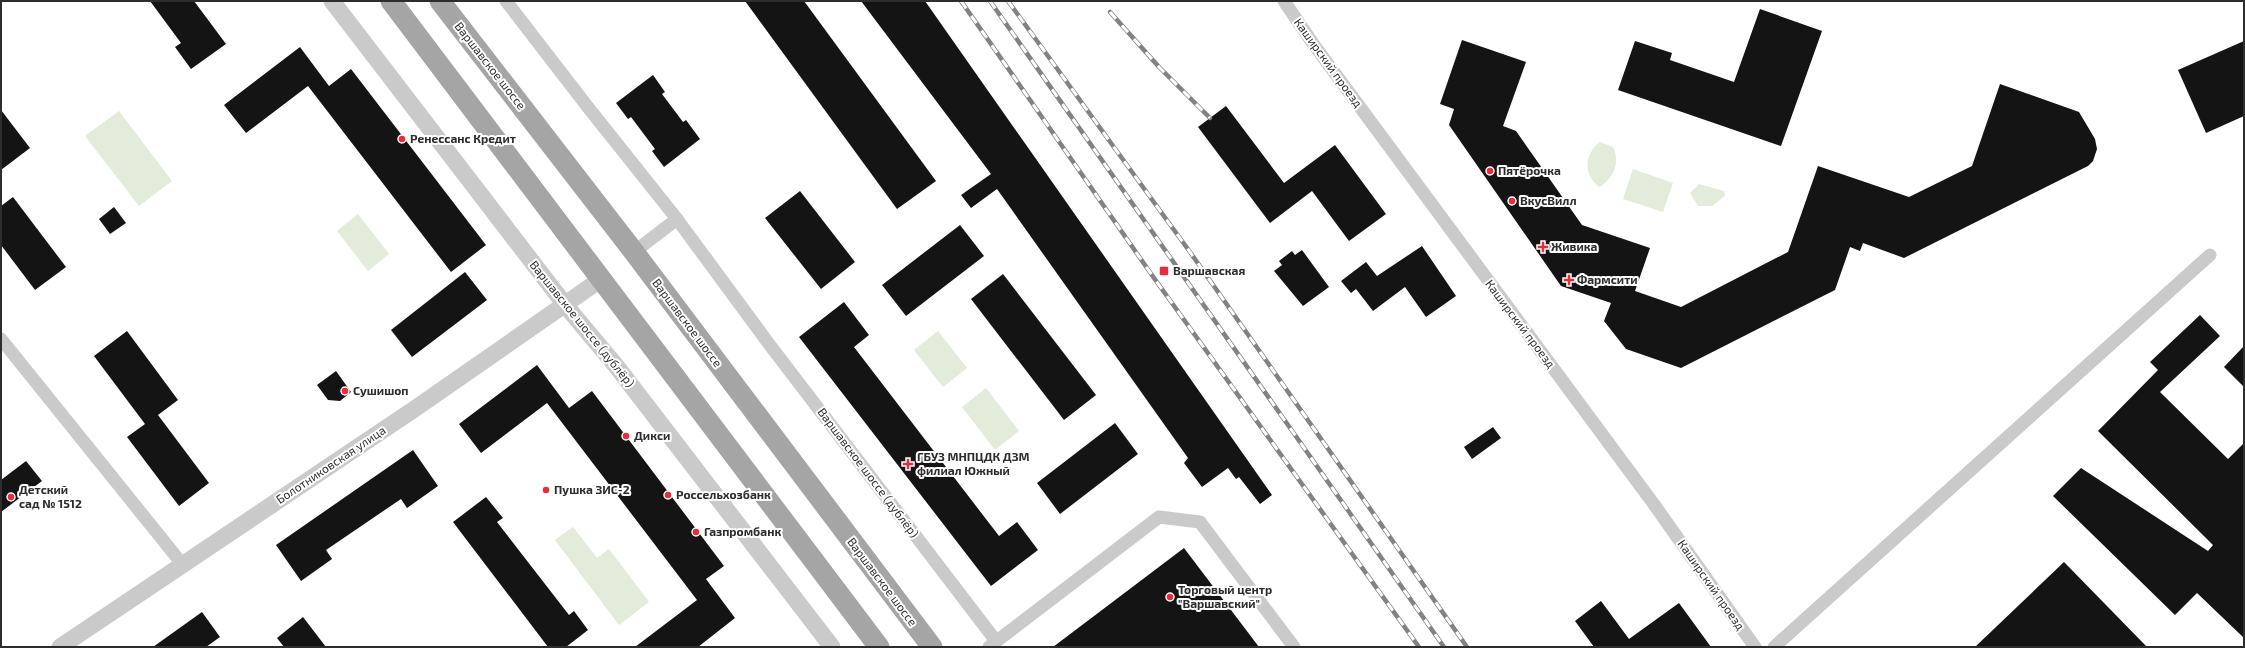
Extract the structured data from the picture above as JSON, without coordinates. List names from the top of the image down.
{
  "streets": {
    "main road": ["Варшавское шоссе"],
    "street": ["Каширский проезд", "Варшавское шоссе (дублёр)", "Болотниковская улица"]
  },
  "crossings": [
    ["Варшавское шоссе (дублёр)", "Болотниковская улица"]
  ],
  "places": {
    "other": [
      "Ренессанс Кредит",
      "Пятёрочка",
      "ВкусВилл",
      "Сушишоп",
      "Дикси",
      "Пушка ЗИС-2",
      "Россельхозбанк",
      "Детский сад № 1512",
      "Газпромбанк",
      "Торговый центр \"Варшавский\""
    ],
    "health": ["Живика", "Фармсити", "ГБУЗ МНПЦДК ДЗМ филиал Южный"],
    "transit": ["Варшавская"]
  }
}
